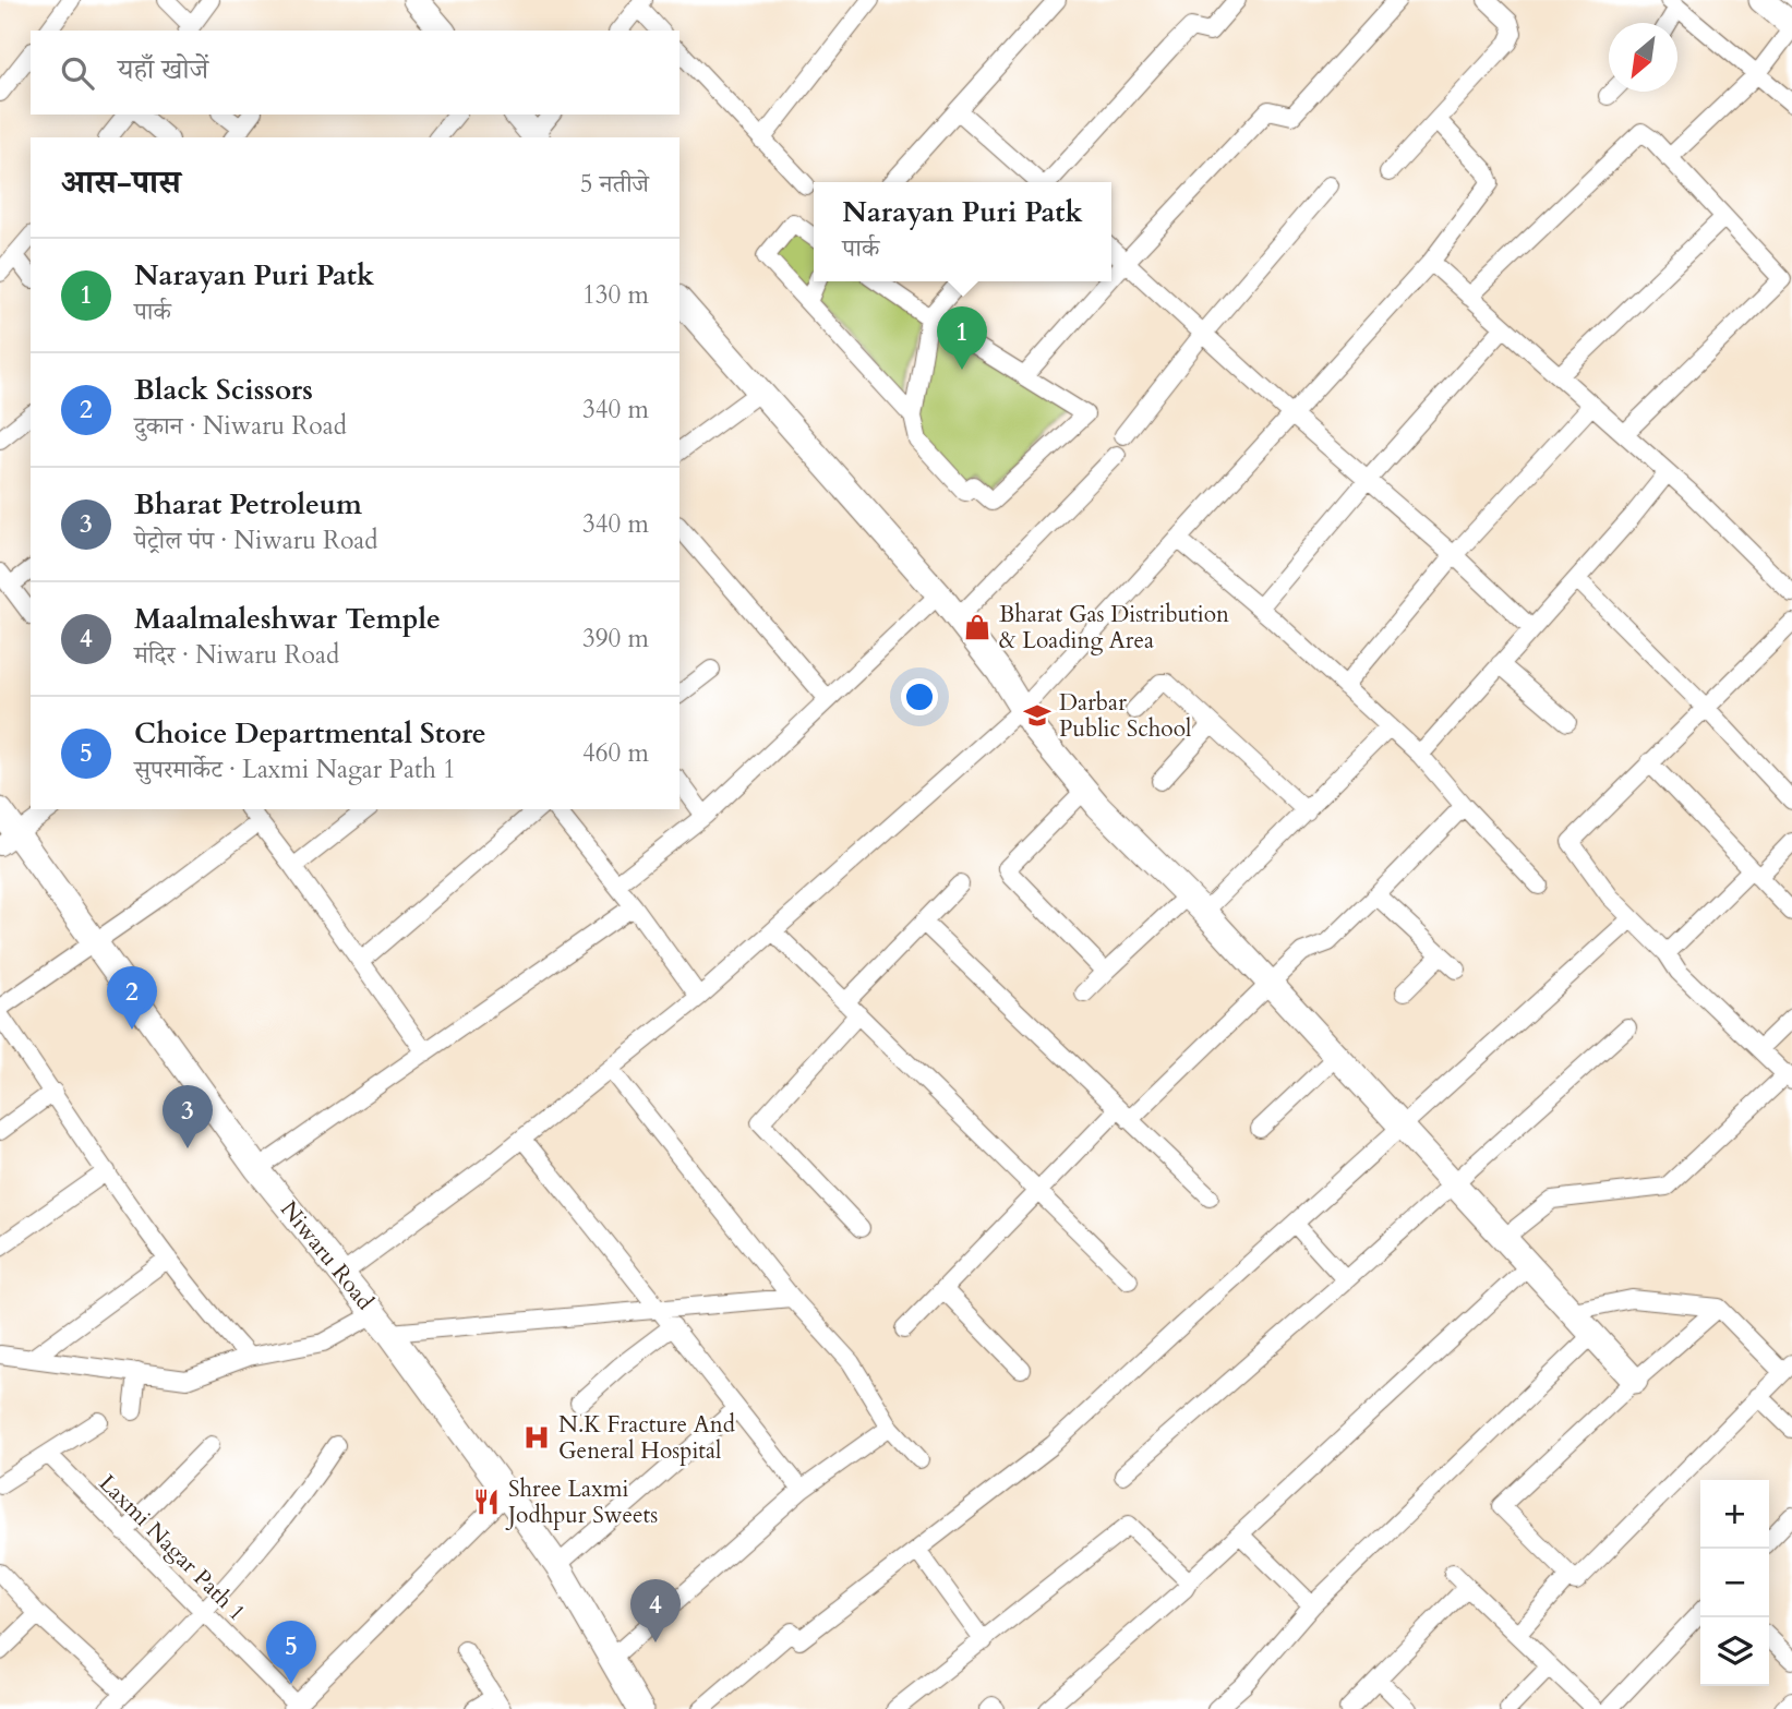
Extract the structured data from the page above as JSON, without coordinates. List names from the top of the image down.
{
  "streets": {
    "street": ["Niwaru Road", "Laxmi Nagar Path 1"]
  },
  "places": {
    "shop": ["Bharat Gas Distribution & Loading Area"],
    "school or university": ["Darbar Public School"],
    "hospital": ["N.K Fracture And General Hospital"],
    "restaurant": ["Shree Laxmi Jodhpur Sweets"]
  },
  "north": "bottom left",
  "page": {
    "search": "यहाँ खोजें",
    "heading": ["आस-पास", "5 नतीजे"],
    "popup": ["Narayan Puri Patk", "पार्क"],
    "list": [
      {
        "mark": "1",
        "name": "Narayan Puri Patk",
        "note": "पार्क",
        "value": "130 m"
      },
      {
        "mark": "2",
        "name": "Black Scissors",
        "note": "दुकान · Niwaru Road",
        "value": "340 m"
      },
      {
        "mark": "3",
        "name": "Bharat Petroleum",
        "note": "पेट्रोल पंप · Niwaru Road",
        "value": "340 m"
      },
      {
        "mark": "4",
        "name": "Maalmaleshwar Temple",
        "note": "मंदिर · Niwaru Road",
        "value": "390 m"
      },
      {
        "mark": "5",
        "name": "Choice Departmental Store",
        "note": "सुपरमार्केट · Laxmi Nagar Path 1",
        "value": "460 m"
      }
    ],
    "pins": [
      "1",
      "2",
      "3",
      "4",
      "5"
    ],
    "map_buttons": ["+", "−"]
  }
}
